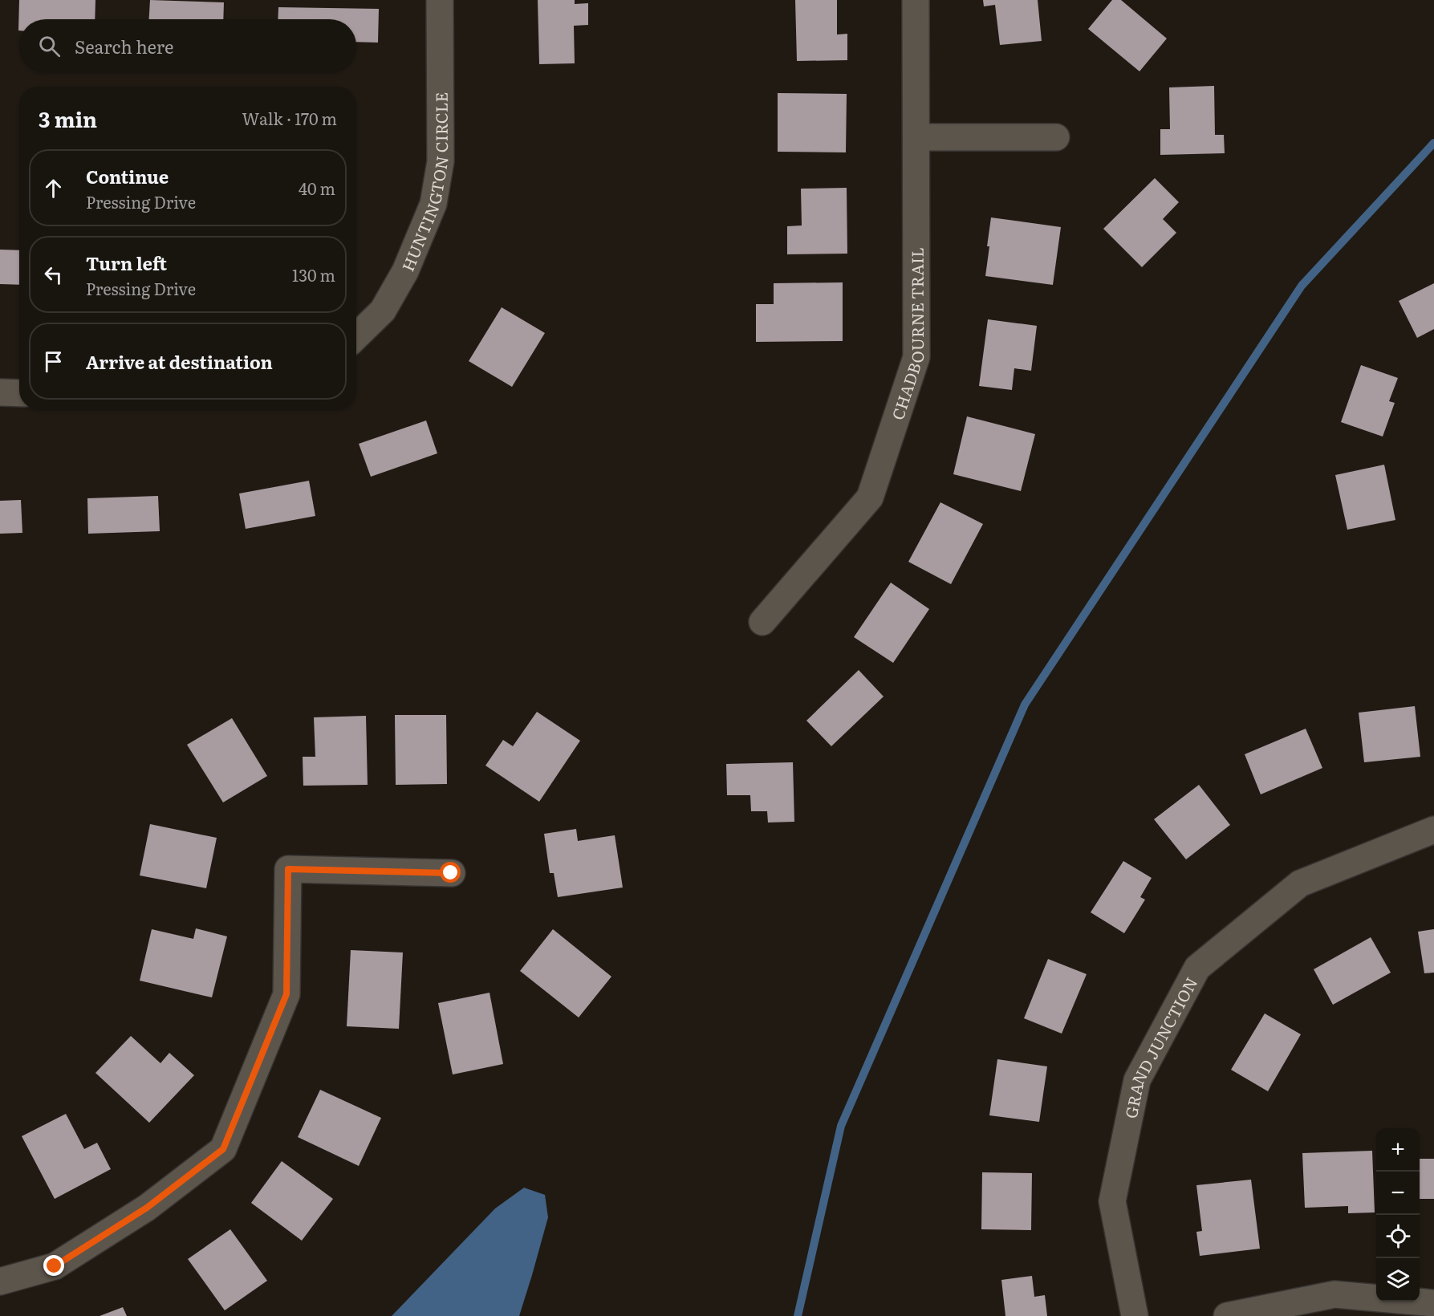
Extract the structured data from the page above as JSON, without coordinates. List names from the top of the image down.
{
  "streets": {
    "street": ["HUNTINGTON CIRCLE", "CHADBOURNE TRAIL", "GRAND JUNCTION"]
  },
  "page": {
    "search": "Search here",
    "heading": ["3 min", "Walk · 170 m"],
    "list": [
      ["Continue", "Pressing Drive", "40 m"],
      ["Turn left", "Pressing Drive", "130 m"],
      "Arrive at destination"
    ],
    "map_buttons": ["+", "−"]
  }
}
